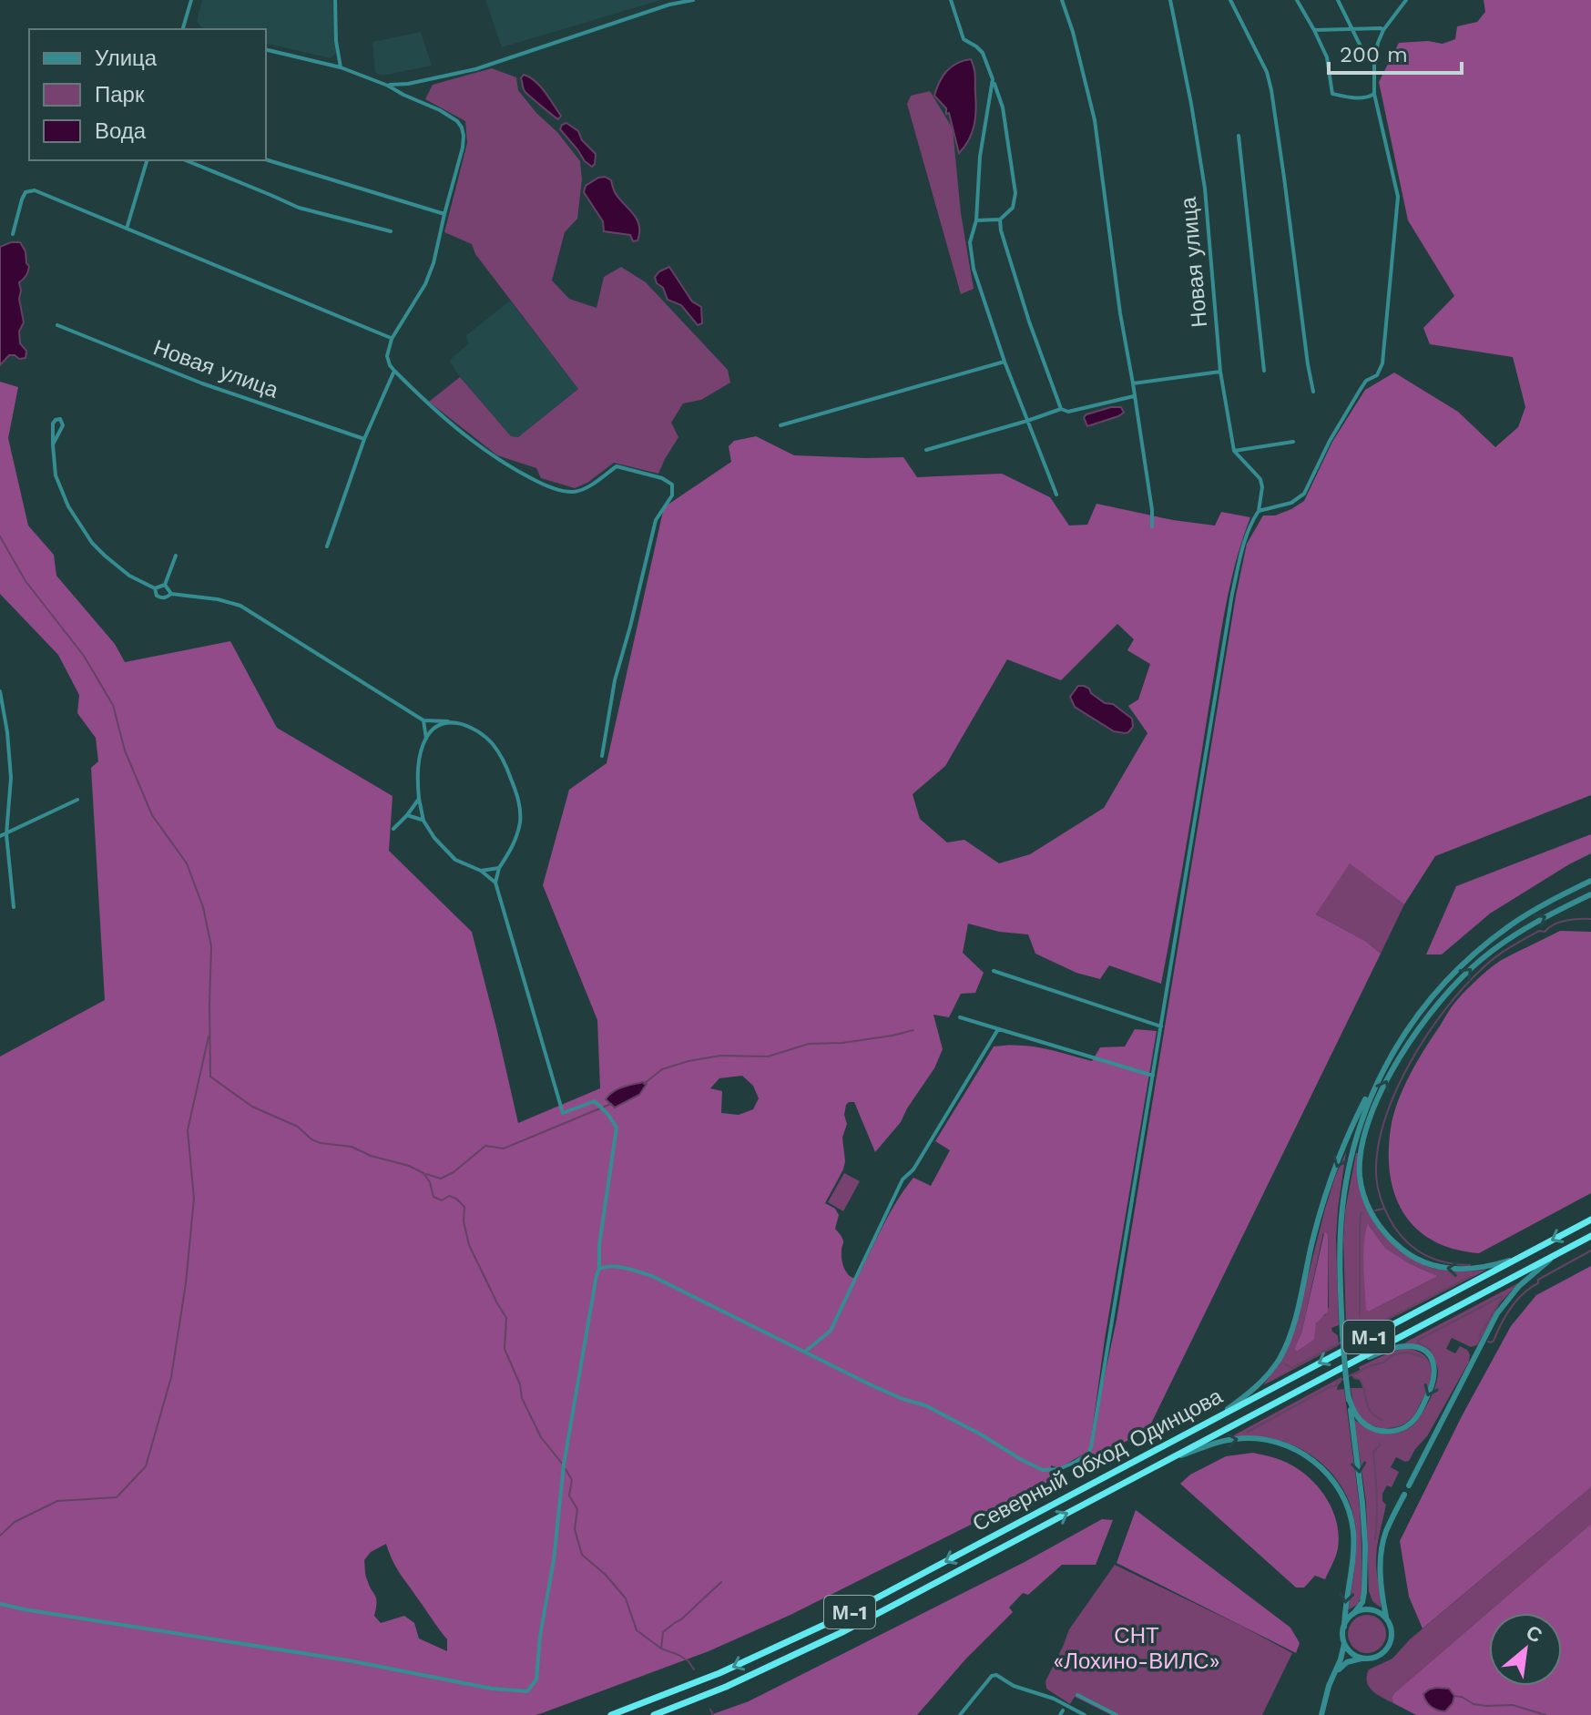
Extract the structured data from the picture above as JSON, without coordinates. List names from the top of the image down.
{
  "streets": {
    "highway": ["М-1", "Северный обход Одинцова"],
    "street": ["Новая улица"]
  },
  "parks": ["СНТ «Лохино-ВИЛС»"],
  "legend": ["Улица", "Парк", "Вода"],
  "scale_bar": "200 m",
  "north": "top right"
}
